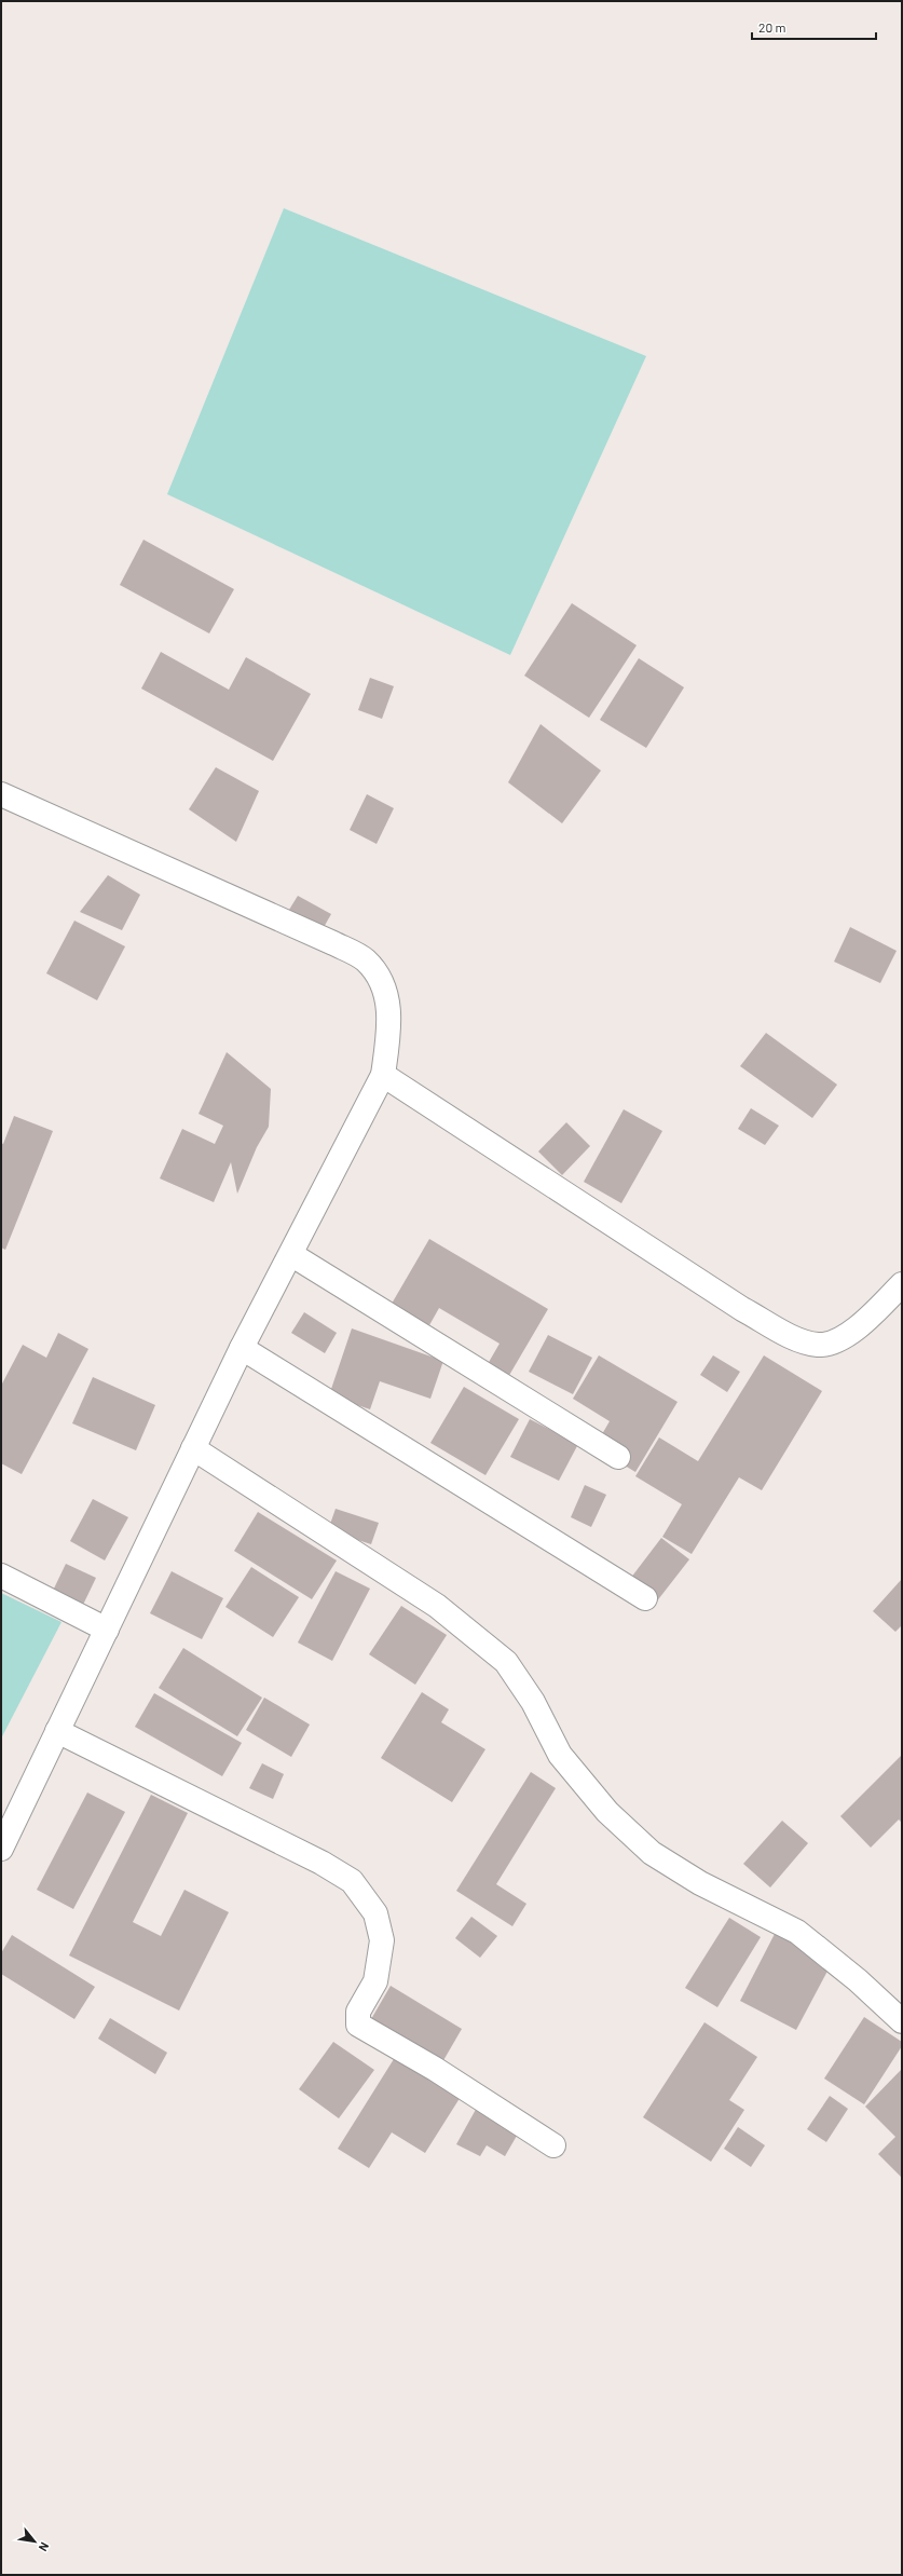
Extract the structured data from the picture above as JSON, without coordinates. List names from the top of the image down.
{
  "scale_bar": "20 m",
  "north": "bottom right"
}
